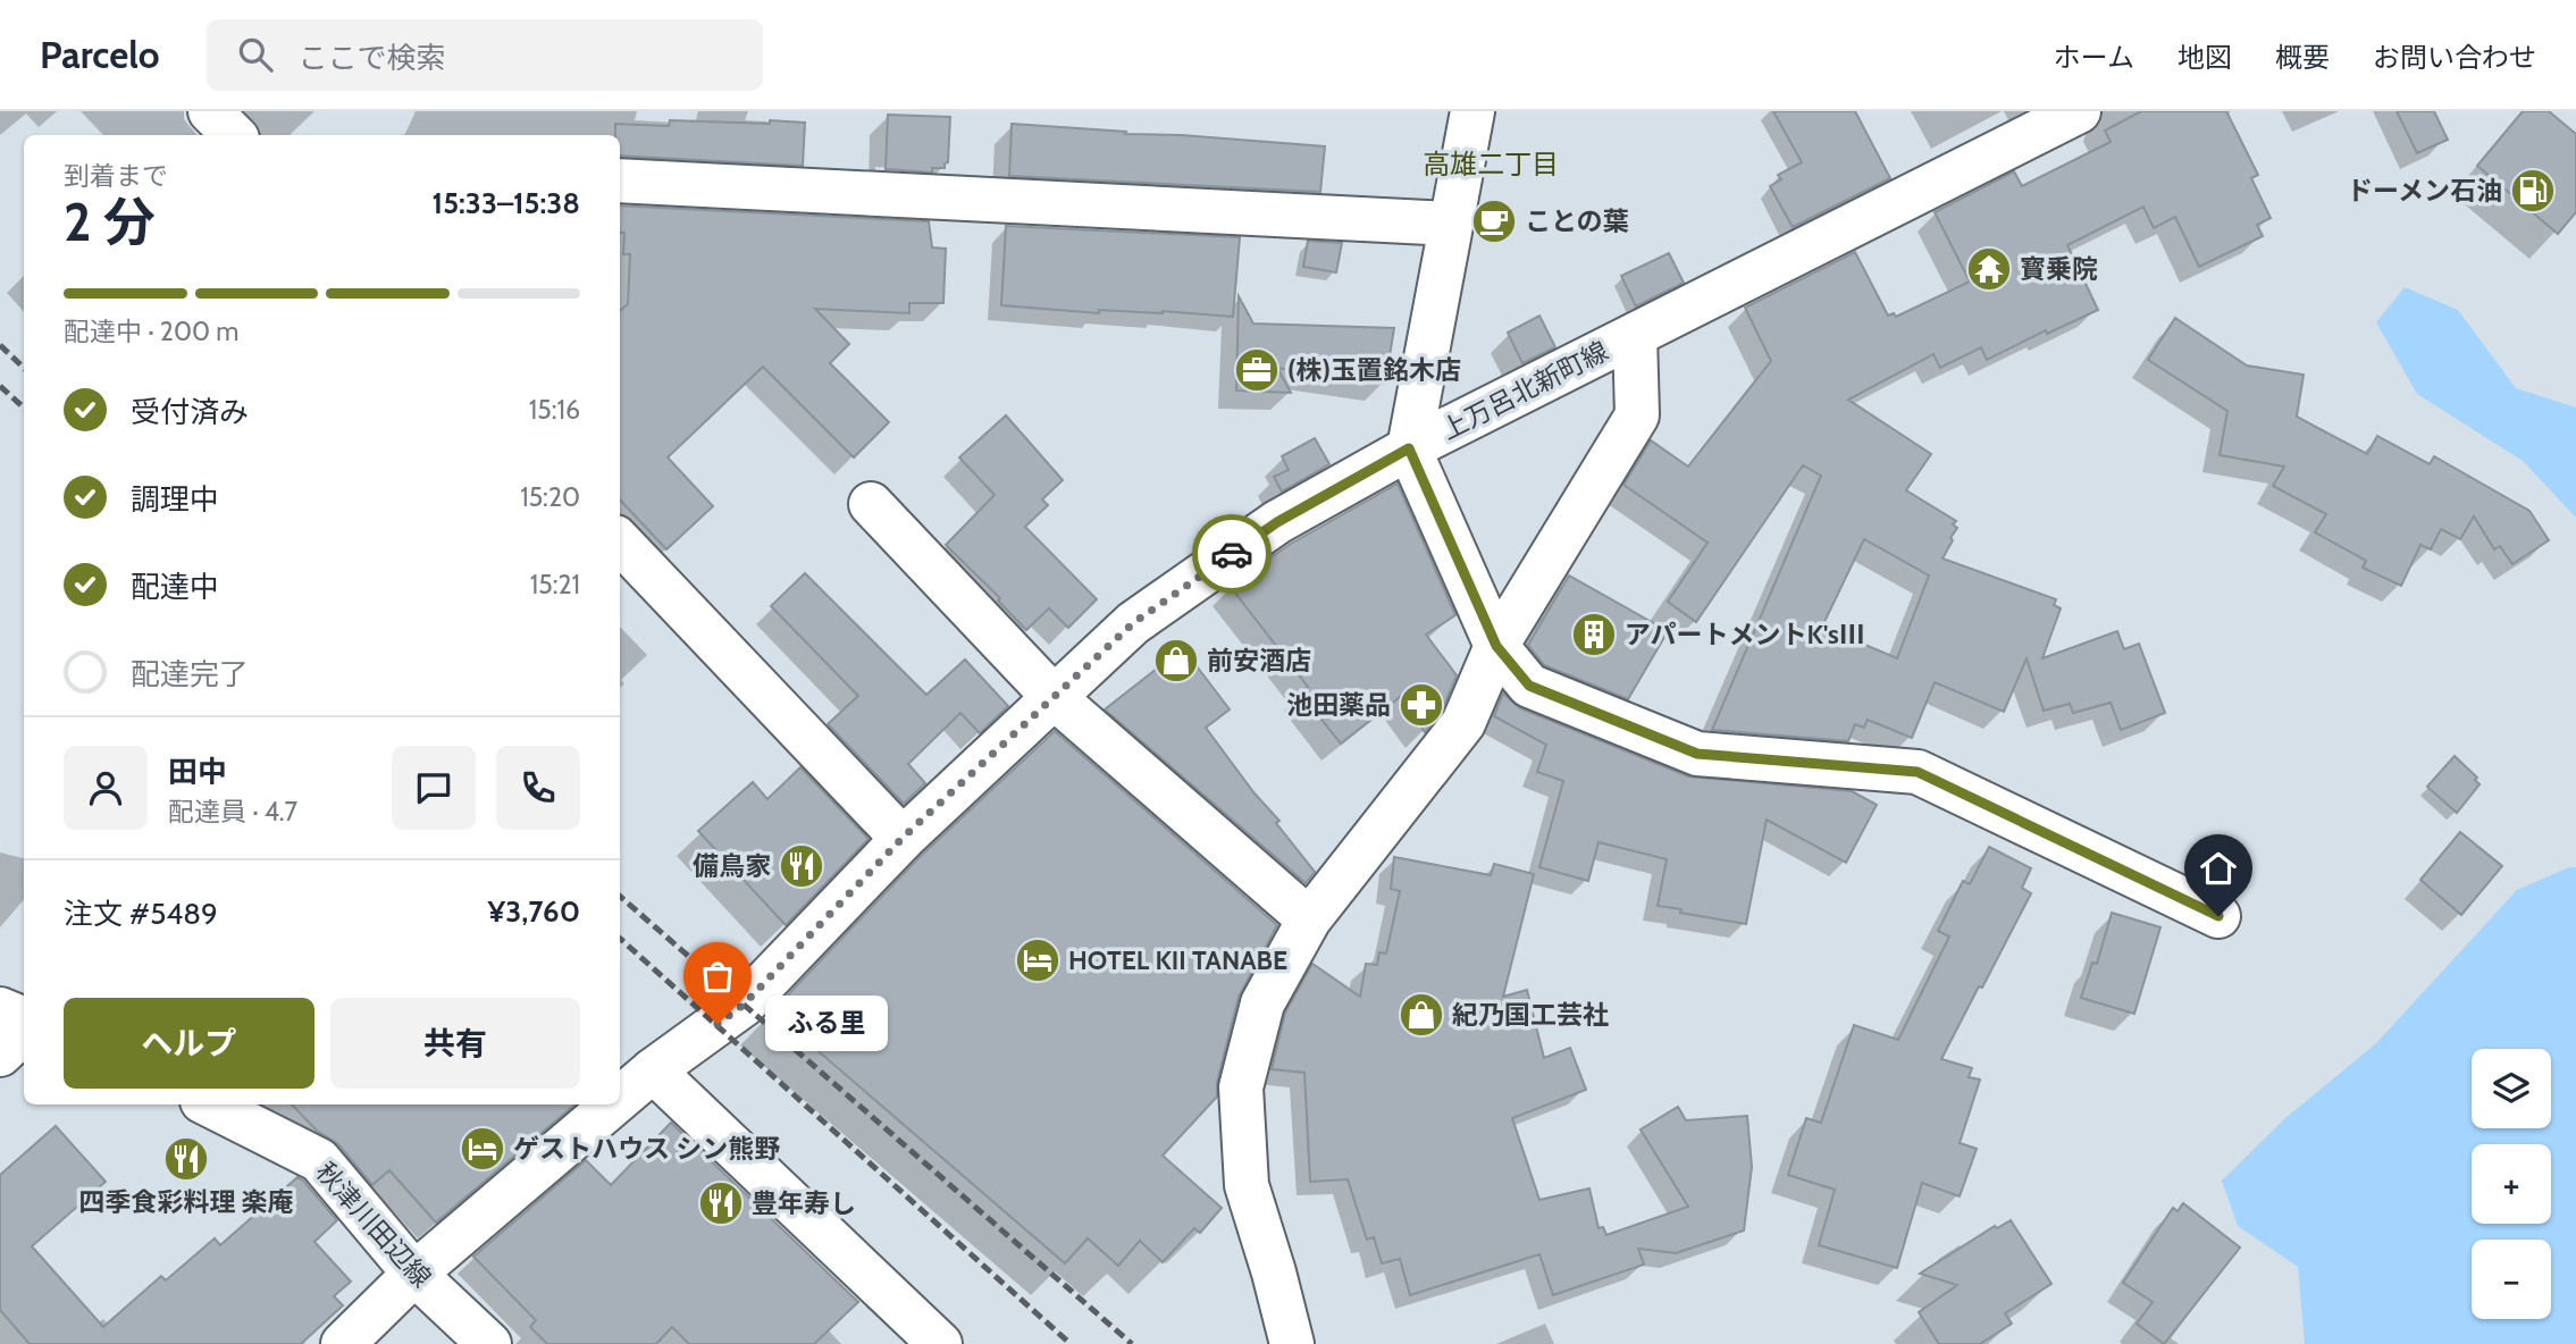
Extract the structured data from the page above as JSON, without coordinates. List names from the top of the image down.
{
  "streets": {
    "street": ["上万呂北新町線", "秋津川田辺線"]
  },
  "crossings": [
    ["上万呂北新町線", "秋津川田辺線"]
  ],
  "districts": ["高雄二丁目"],
  "places": {
    "fuel station": ["ドーメン石油"],
    "cafe": ["ことの葉"],
    "temple": ["寳乗院"],
    "office": ["(株)玉置銘木店"],
    "building": ["アパートメントK'sⅢ"],
    "shop": ["前安酒店", "紀乃国工芸社"],
    "pharmacy": ["池田薬品"],
    "restaurant": ["備鳥家", "四季食彩料理 楽庵", "豊年寿し"],
    "hotel": ["HOTEL KII TANABE", "ゲストハウス シン熊野"],
    "other": ["ふる里"]
  },
  "page": {
    "header": "Parcelo",
    "search": "ここで検索",
    "nav": [
      "ホーム",
      "地図",
      "概要",
      "お問い合わせ"
    ],
    "heading": ["2 分", "到着まで", "15:33–15:38"],
    "panel": [
      "田中",
      "配達員 · 4.7",
      "注文 #5489",
      "¥3,760"
    ],
    "bar": "配達中 · 200 m",
    "list": [
      ["受付済み", "15:16"],
      ["調理中", "15:20"],
      ["配達中", "15:21"],
      "配達完了"
    ],
    "buttons": ["ヘルプ", "共有"],
    "bubble": "ふる里",
    "map_buttons": ["+", "−"]
  }
}
